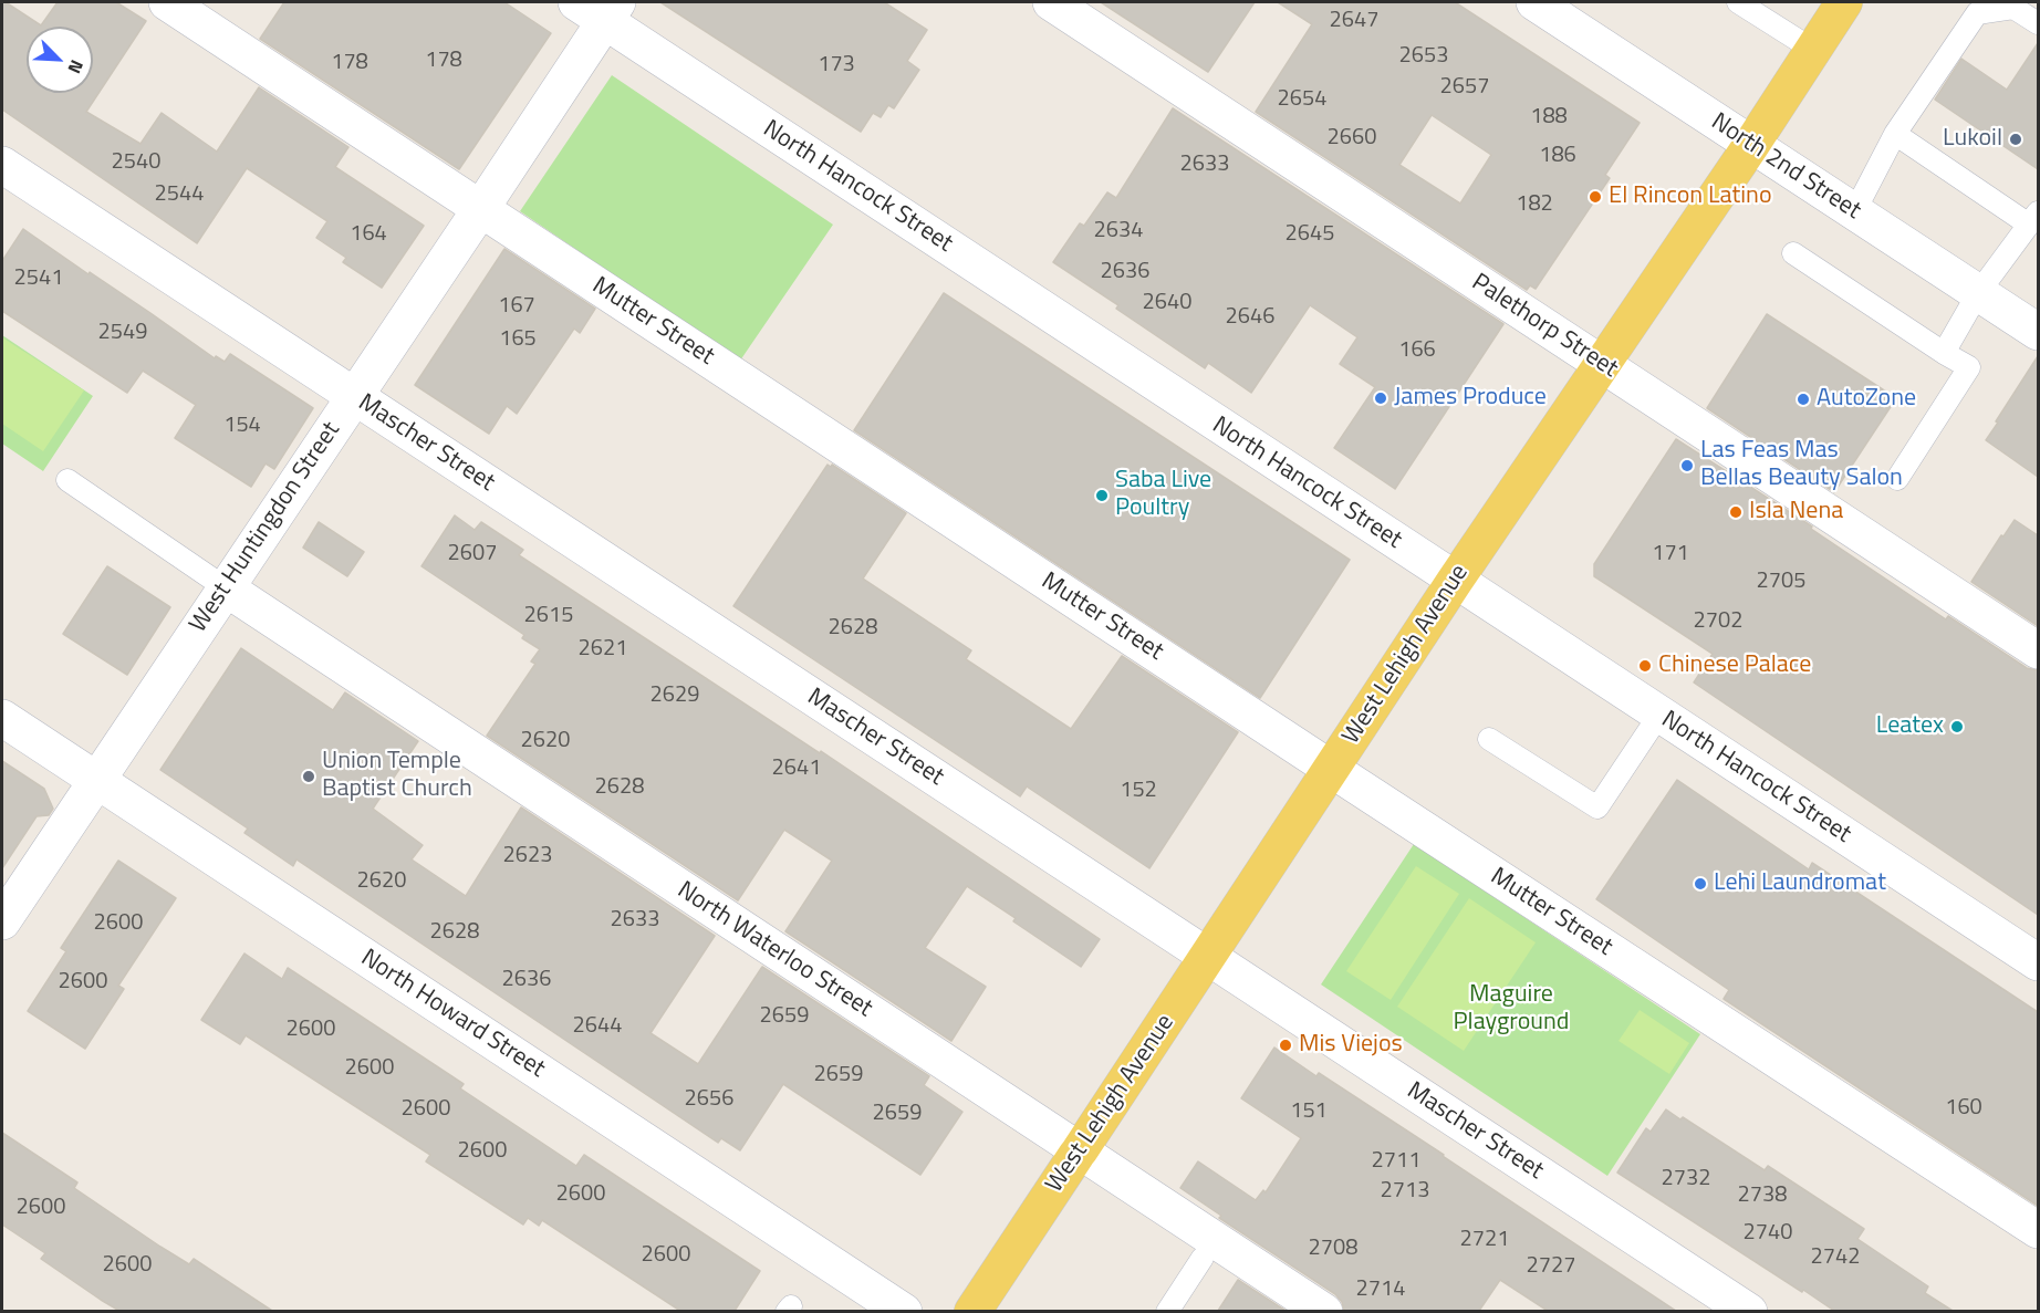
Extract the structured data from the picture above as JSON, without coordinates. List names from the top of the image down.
{
  "streets": {
    "main road": ["West Lehigh Avenue"],
    "street": [
      "North 2nd Street",
      "North Hancock Street",
      "Mutter Street",
      "Palethorp Street",
      "Mascher Street",
      "West Huntingdon Street",
      "North Waterloo Street",
      "North Howard Street"
    ]
  },
  "crossings": [
    ["North 2nd Street", "West Lehigh Avenue"],
    ["North Hancock Street", "West Huntingdon Street"],
    ["North Hancock Street", "West Lehigh Avenue"],
    ["Mutter Street", "West Huntingdon Street"],
    ["Mutter Street", "West Lehigh Avenue"],
    ["Palethorp Street", "West Lehigh Avenue"],
    ["Mascher Street", "West Huntingdon Street"],
    ["Mascher Street", "West Lehigh Avenue"],
    ["West Huntingdon Street", "North Waterloo Street"],
    ["West Huntingdon Street", "North Howard Street"],
    ["West Lehigh Avenue", "North Waterloo Street"]
  ],
  "parks": ["Maguire Playground"],
  "places": [
    "Lukoil",
    "El Rincon Latino",
    "James Produce",
    "AutoZone",
    "Las Feas Mas Bellas Beauty Salon",
    "Saba Live Poultry",
    "Isla Nena",
    "Chinese Palace",
    "Leatex",
    "Union Temple Baptist Church",
    "Lehi Laundromat",
    "Mis Viejos"
  ],
  "house_numbers": [
    "2647",
    "2653",
    "178",
    "178",
    "173",
    "2657",
    "2654",
    "188",
    "2660",
    "186",
    "2540",
    "2633",
    "2544",
    "182",
    "2634",
    "164",
    "2645",
    "2636",
    "2541",
    "2640",
    "167",
    "2646",
    "2549",
    "165",
    "166",
    "154",
    "2607",
    "171",
    "2705",
    "2615",
    "2702",
    "2628",
    "2621",
    "2629",
    "2620",
    "2641",
    "2628",
    "152",
    "2623",
    "2620",
    "2633",
    "2600",
    "2628",
    "2636",
    "2600",
    "2659",
    "2644",
    "2600",
    "2600",
    "2659",
    "2656",
    "160",
    "2600",
    "151",
    "2659",
    "2600",
    "2711",
    "2732",
    "2713",
    "2600",
    "2738",
    "2600",
    "2740",
    "2721",
    "2708",
    "2600",
    "2742",
    "2600",
    "2727",
    "2714"
  ],
  "north": "bottom right"
}
